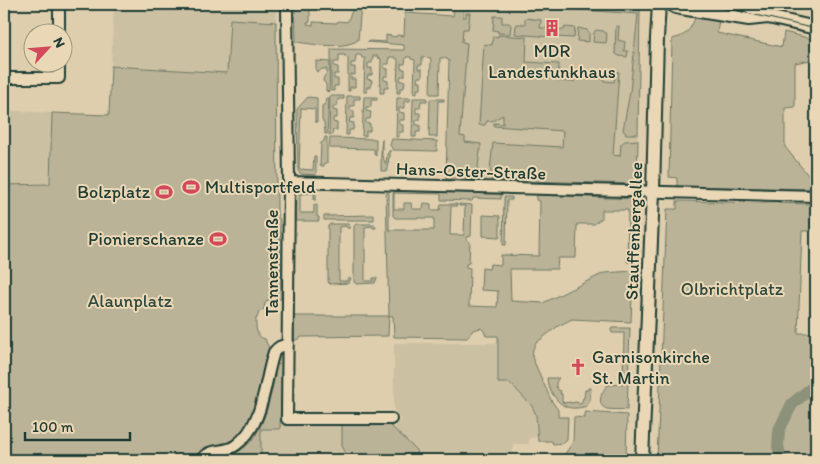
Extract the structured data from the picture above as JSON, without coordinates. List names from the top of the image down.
{
  "streets": {
    "main road": ["Stauffenbergallee"],
    "street": ["Hans-Oster-Straße", "Tannenstraße"]
  },
  "crossings": [
    ["Hans-Oster-Straße", "Stauffenbergallee"],
    ["Hans-Oster-Straße", "Tannenstraße"]
  ],
  "parks": ["Olbrichtplatz", "Alaunplatz"],
  "places": {
    "building": ["MDR Landesfunkhaus"],
    "sports": ["Multisportfeld", "Bolzplatz", "Pionierschanze"],
    "church": ["Garnisonkirche St. Martin"]
  },
  "scale_bar": "100 m",
  "north": "top right"
}
